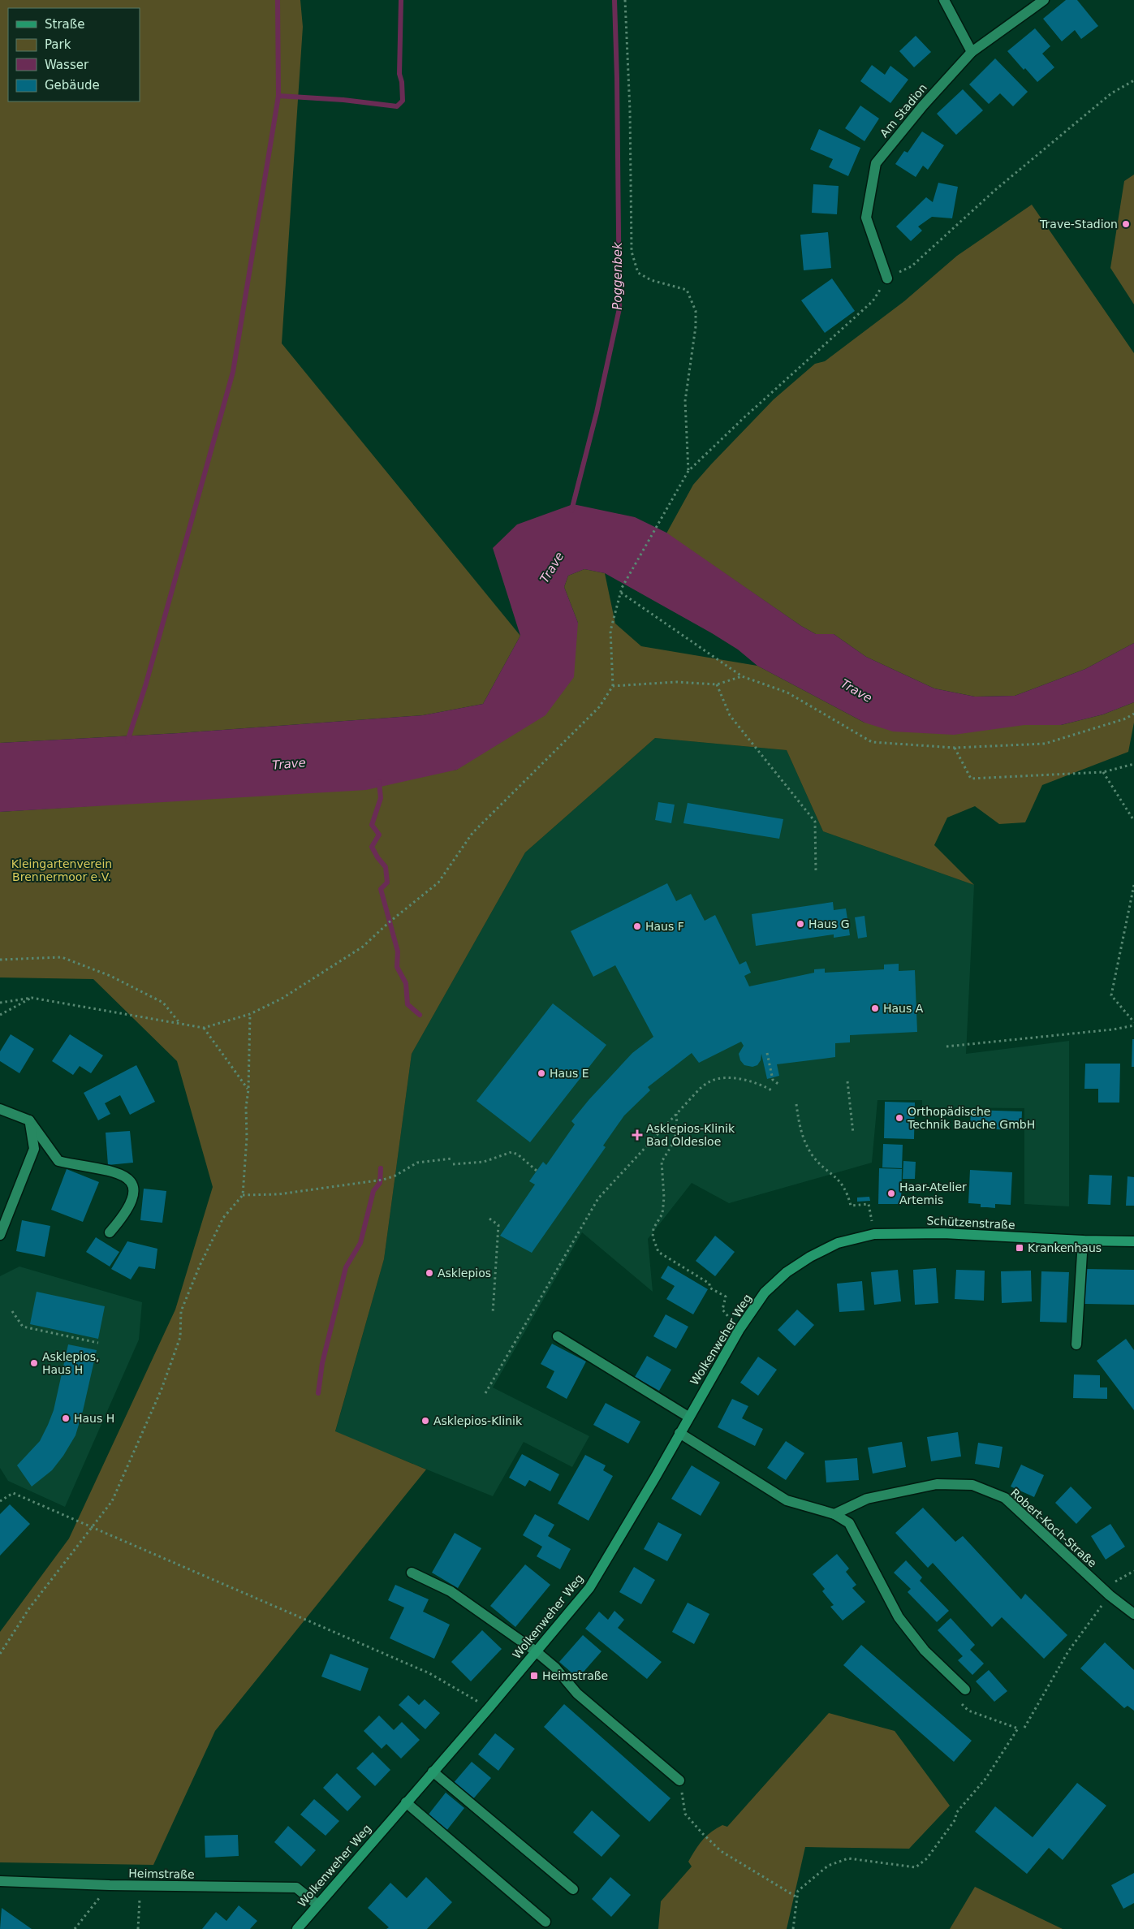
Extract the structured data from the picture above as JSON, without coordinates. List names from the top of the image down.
{
  "streets": {
    "street": [
      "Am Stadion",
      "Schützenstraße",
      "Wolkenweher Weg",
      "Robert-Koch-Straße",
      "Heimstraße"
    ]
  },
  "crossings": [
    ["Schützenstraße", "Wolkenweher Weg"],
    ["Wolkenweher Weg", "Heimstraße"]
  ],
  "water": ["Poggenbek", "Trave"],
  "parks": ["Kleingartenverein Brennermoor e.V."],
  "places": {
    "other": [
      "Trave-Stadion",
      "Haus G",
      "Haus F",
      "Haus A",
      "Haus E",
      "Orthopädische Technik Bauche GmbH",
      "Haar-Atelier Artemis",
      "Asklepios",
      "Asklepios, Haus H",
      "Haus H",
      "Asklepios-Klinik"
    ],
    "health": ["Asklepios-Klinik Bad Oldesloe"],
    "transit": ["Krankenhaus", "Heimstraße"]
  },
  "legend": [
    "Straße",
    "Park",
    "Wasser",
    "Gebäude"
  ]
}
